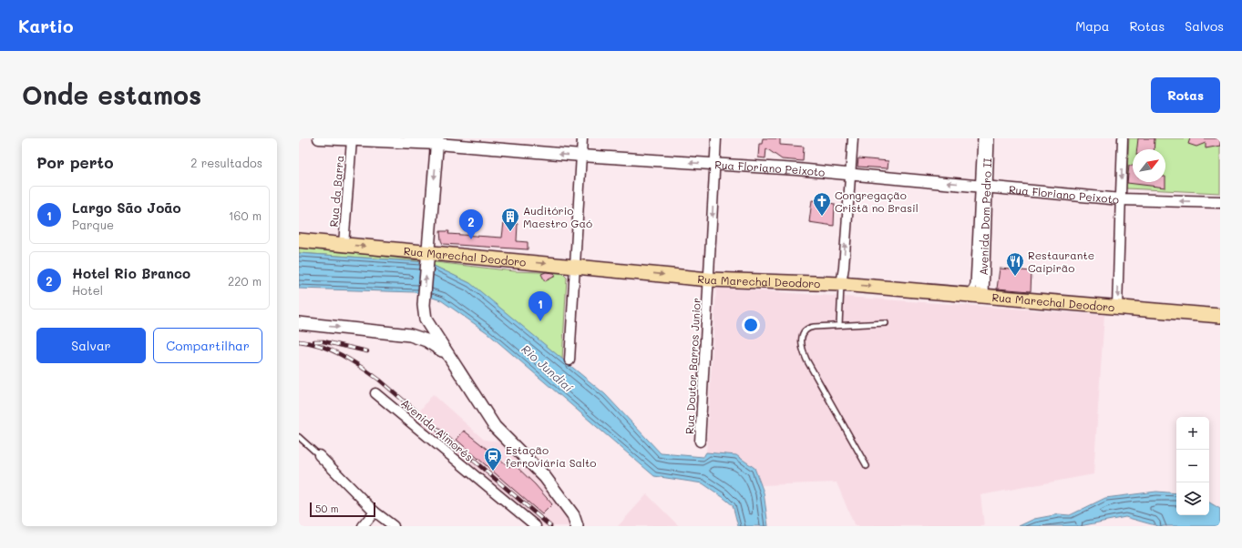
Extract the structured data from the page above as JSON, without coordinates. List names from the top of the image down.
{
  "streets": {
    "main road": ["Avenida Dom Pedro II", "Rua Marechal Deodoro"],
    "street": [
      "Rua Floriano Peixoto",
      "Rua da Barra",
      "Rua Doutor Barros Junior",
      "Avenida Aimorés"
    ]
  },
  "crossings": [
    ["Rua Floriano Peixoto", "Rua da Barra"],
    ["Rua Floriano Peixoto", "Avenida Dom Pedro II"],
    ["Rua Floriano Peixoto", "Rua Doutor Barros Junior"],
    ["Rua da Barra", "Rua Marechal Deodoro"],
    ["Avenida Dom Pedro II", "Rua Marechal Deodoro"],
    ["Rua Marechal Deodoro", "Rua Doutor Barros Junior"]
  ],
  "one_way": ["Rua Floriano Peixoto", "Rua Marechal Deodoro", "Rua Doutor Barros Junior"],
  "water": ["Rio Jundiaí"],
  "places": {
    "church": ["Congregação Cristã no Brasil"],
    "building": ["Auditório Maestro Gaó"],
    "restaurant": ["Restaurante Caipirão"],
    "station": ["Estação ferroviária Salto"]
  },
  "scale_bar": "50 m",
  "north": "top right",
  "page": {
    "header": "Kartio",
    "nav": ["Mapa", "Rotas", "Salvos"],
    "buttons": [
      "Rotas",
      ["Salvar", "Compartilhar"]
    ],
    "title": "Onde estamos",
    "heading": ["Por perto", "2 resultados"],
    "list": [
      {
        "mark": "1",
        "name": "Largo São João",
        "note": "Parque",
        "value": "160 m"
      },
      {
        "mark": "2",
        "name": "Hotel Rio Branco",
        "note": "Hotel",
        "value": "220 m"
      }
    ],
    "pins": ["2", "1"],
    "map_buttons": ["+", "−"],
    "scale": "50 m"
  }
}
